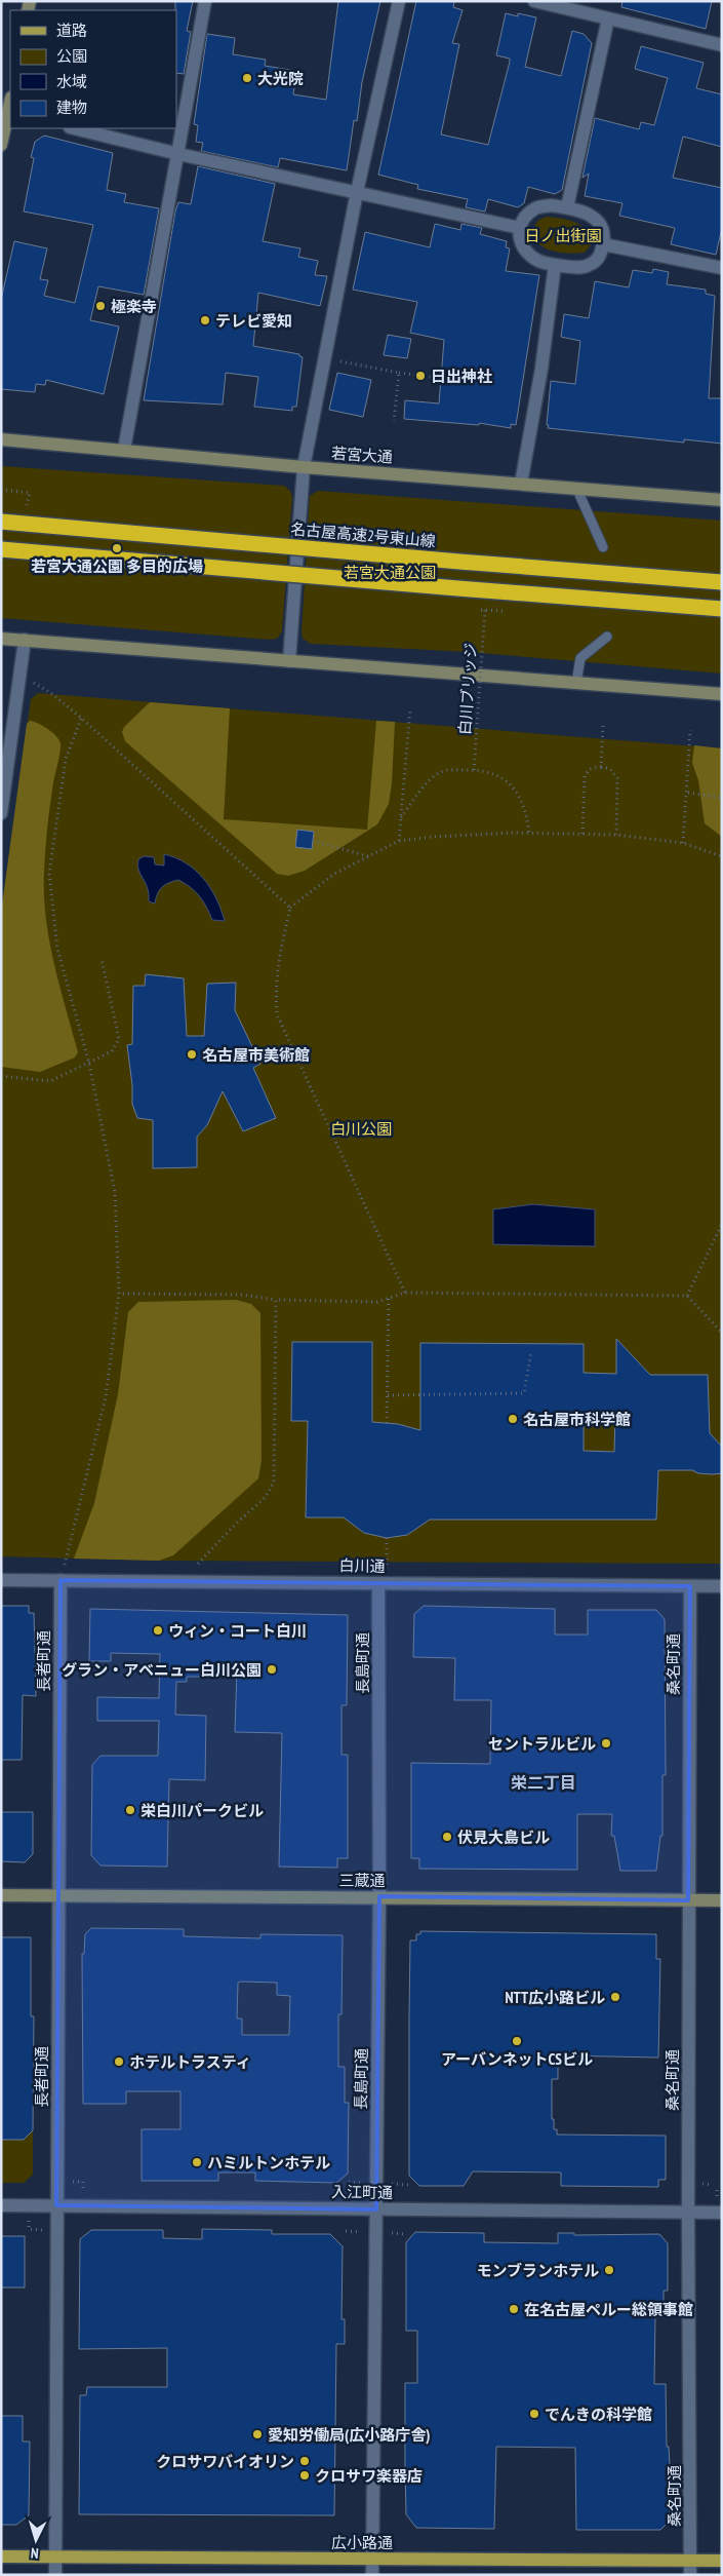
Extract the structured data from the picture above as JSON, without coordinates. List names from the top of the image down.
{
  "streets": {
    "highway": ["名古屋高速2号東山線"],
    "main road": ["広小路通"],
    "street": [
      "若宮大通",
      "白川通",
      "長者町通",
      "長島町通",
      "桑名町通",
      "三蔵通",
      "入江町通"
    ],
    "path": ["白川ブリッジ"]
  },
  "crossings": [
    ["白川通", "長者町通"],
    ["白川通", "長島町通"],
    ["白川通", "桑名町通"],
    ["長者町通", "三蔵通"],
    ["長者町通", "入江町通"],
    ["長者町通", "広小路通"],
    ["長島町通", "三蔵通"],
    ["長島町通", "入江町通"],
    ["長島町通", "広小路通"],
    ["桑名町通", "三蔵通"],
    ["桑名町通", "入江町通"],
    ["桑名町通", "広小路通"]
  ],
  "districts": ["栄二丁目"],
  "parks": ["日ノ出街園", "若宮大通公園", "白川公園"],
  "places": [
    "大光院",
    "極楽寺",
    "テレビ愛知",
    "日出神社",
    "若宮大通公園 多目的広場",
    "名古屋市美術館",
    "名古屋市科学館",
    "ウィン・コート白川",
    "グラン・アベニュー白川公園",
    "セントラルビル",
    "栄白川パークビル",
    "伏見大島ビル",
    "NTT広小路ビル",
    "アーバンネットCSビル",
    "ホテルトラスティ",
    "ハミルトンホテル",
    "モンブランホテル",
    "在名古屋ペルー総領事館",
    "でんきの科学館",
    "愛知労働局(広小路庁舎)",
    "クロサワバイオリン",
    "クロサワ楽器店"
  ],
  "legend": [
    "道路",
    "公園",
    "水域",
    "建物"
  ],
  "north": "bottom"
}
